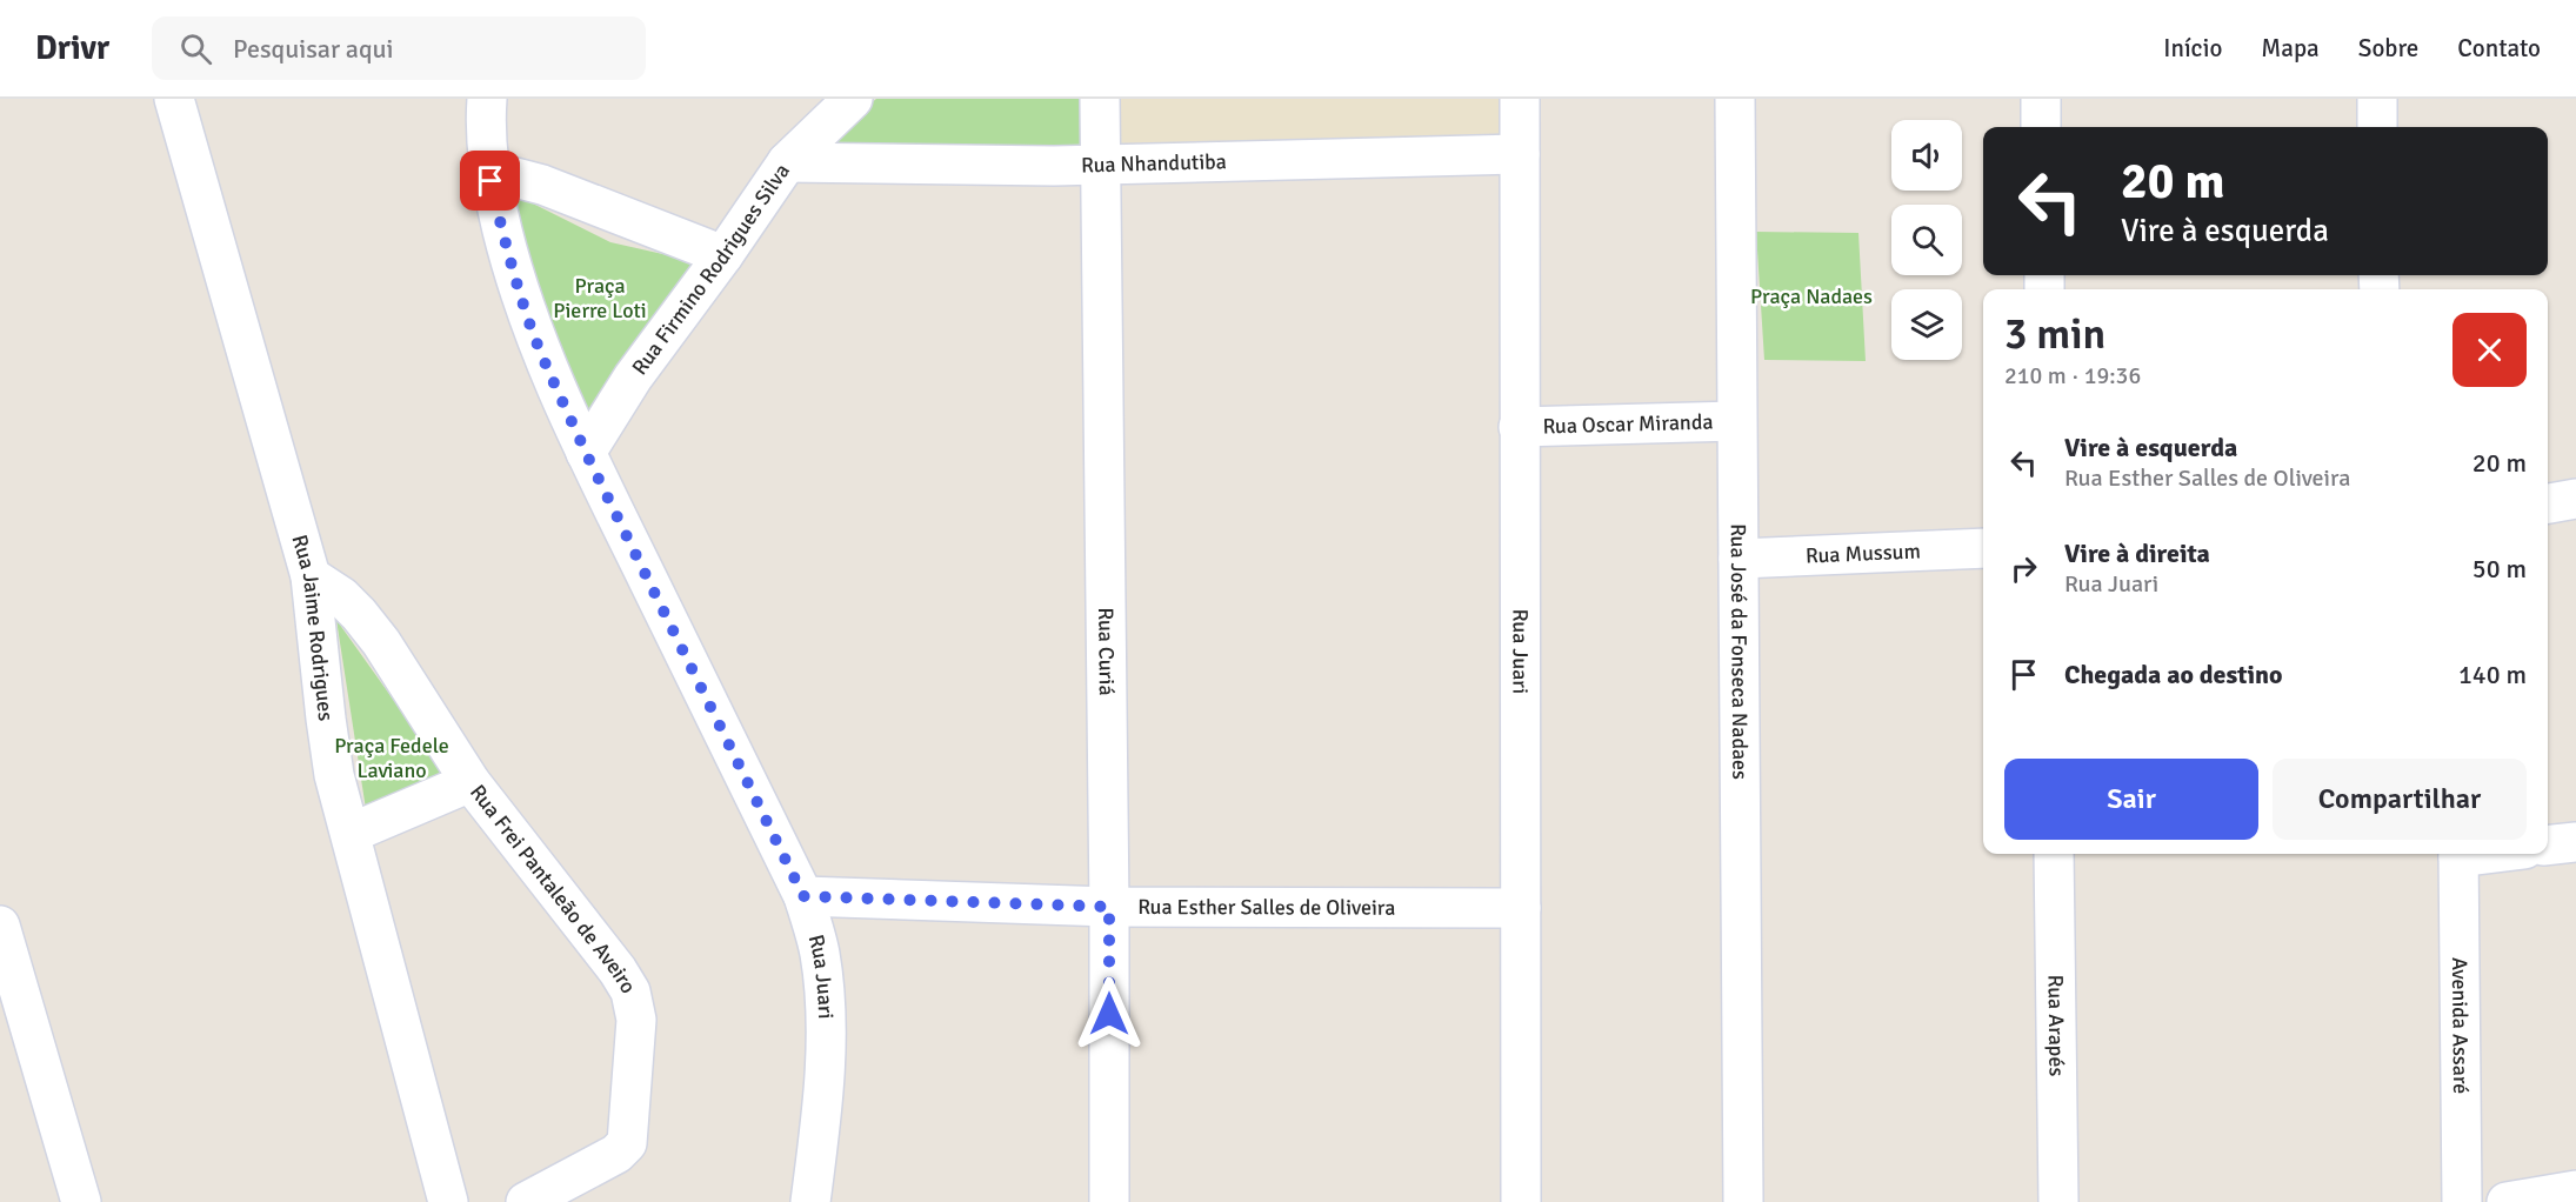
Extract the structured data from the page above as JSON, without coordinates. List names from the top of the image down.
{
  "streets": {
    "street": [
      "Rua Nhandutiba",
      "Rua Firmino Rodrigues Silva",
      "Rua Oscar Miranda",
      "Rua Mussum",
      "Rua Jaime Rodrigues",
      "Rua Curiá",
      "Rua Juari",
      "Rua José da Fonseca Nadaes",
      "Rua Frei Pantaleão de Aveiro",
      "Rua Esther Salles de Oliveira",
      "Rua Arapés",
      "Avenida Assaré"
    ]
  },
  "crossings": [
    ["Rua Nhandutiba", "Rua Firmino Rodrigues Silva"],
    ["Rua Nhandutiba", "Rua Curiá"],
    ["Rua Nhandutiba", "Rua Juari"],
    ["Rua Firmino Rodrigues Silva", "Rua Juari"],
    ["Rua Oscar Miranda", "Rua Juari"],
    ["Rua Oscar Miranda", "Rua José da Fonseca Nadaes"],
    ["Rua Mussum", "Rua José da Fonseca Nadaes"],
    ["Rua Jaime Rodrigues", "Rua Frei Pantaleão de Aveiro"],
    ["Rua Curiá", "Rua Esther Salles de Oliveira"],
    ["Rua Juari", "Rua Esther Salles de Oliveira"]
  ],
  "parks": ["Praça Pierre Loti", "Praça Nadaes", "Praça Fedele Laviano"],
  "page": {
    "header": "Drivr",
    "search": "Pesquisar aqui",
    "nav": [
      "Início",
      "Mapa",
      "Sobre",
      "Contato"
    ],
    "turn": ["20 m", "Vire à esquerda"],
    "heading": ["3 min", "210 m · 19:36"],
    "list": [
      {
        "name": "Vire à esquerda",
        "note": "Rua Esther Salles de Oliveira",
        "value": "20 m"
      },
      {
        "name": "Vire à direita",
        "note": "Rua Juari",
        "value": "50 m"
      },
      {
        "name": "Chegada ao destino",
        "value": "140 m"
      }
    ],
    "buttons": ["Sair", "Compartilhar"]
  }
}
